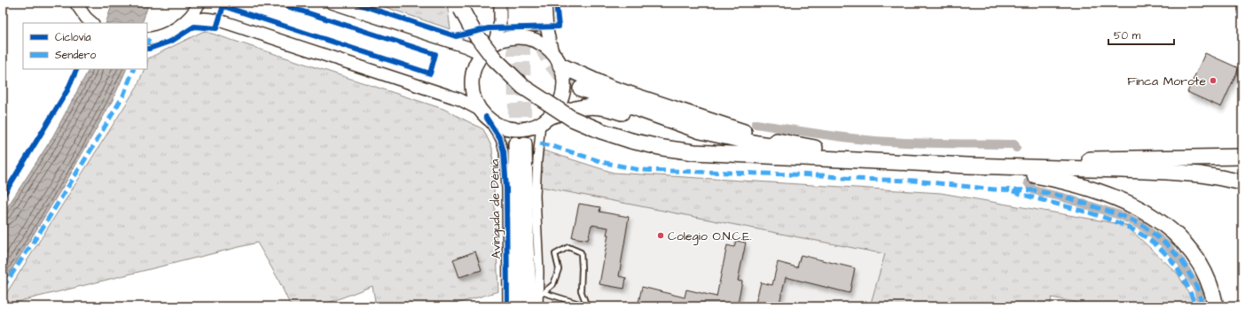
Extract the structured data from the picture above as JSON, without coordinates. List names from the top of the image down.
{
  "streets": {
    "main road": ["Avinguda de Dénia"]
  },
  "places": ["Finca Morote", "Colegio O.N.C.E."],
  "legend": ["Ciclovía", "Sendero"],
  "scale_bar": "50 m"
}
